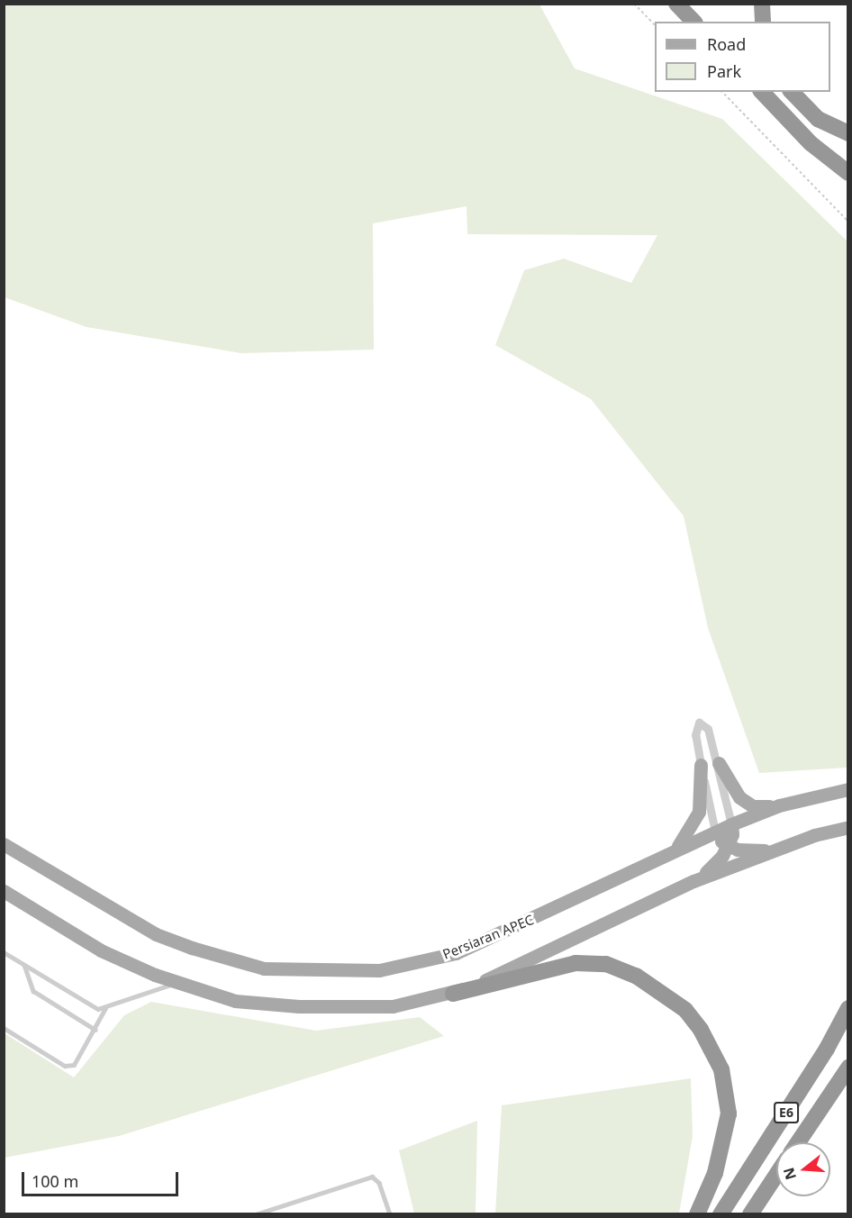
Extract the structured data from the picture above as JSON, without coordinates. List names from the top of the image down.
{
  "streets": {
    "highway": ["E6"],
    "main road": ["Persiaran APEC"]
  },
  "legend": ["Road", "Park"],
  "scale_bar": "100 m",
  "north": "left"
}
